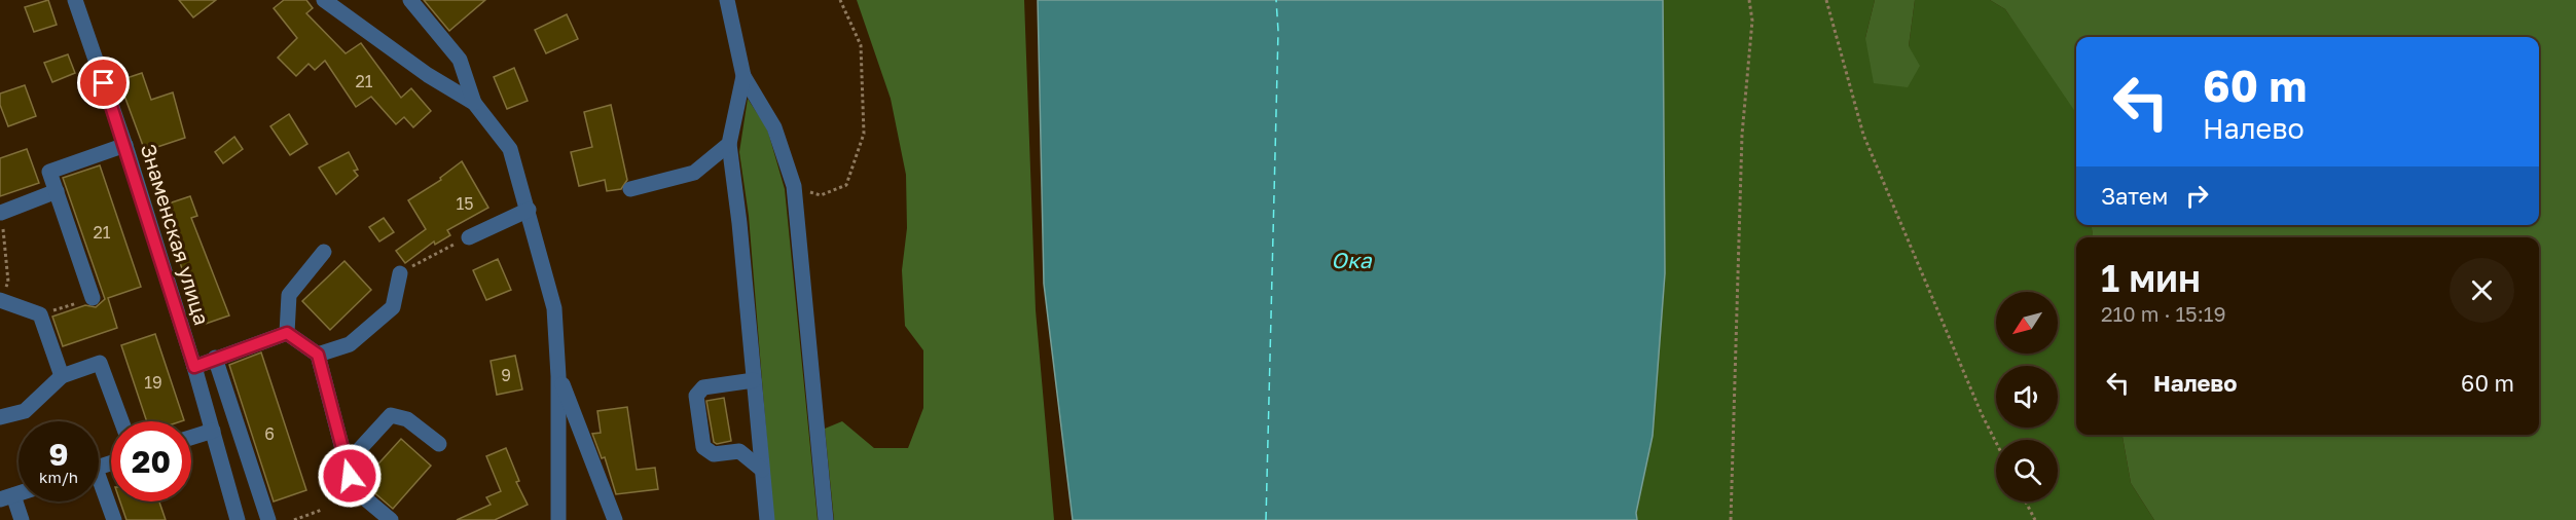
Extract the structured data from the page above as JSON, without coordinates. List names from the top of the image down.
{
  "streets": {
    "street": ["Знаменская улица"]
  },
  "water": ["Ока"],
  "house_numbers": [
    "21",
    "15",
    "21",
    "9",
    "19",
    "6"
  ],
  "north": "bottom left",
  "page": {
    "turn": ["60 m", "Налево"],
    "then": "Затем",
    "heading": ["1 мин", "210 m · 15:19"],
    "list": [
      {
        "name": "Налево",
        "value": "60 m"
      }
    ],
    "speed": "9 km/h",
    "limit": "20"
  }
}
